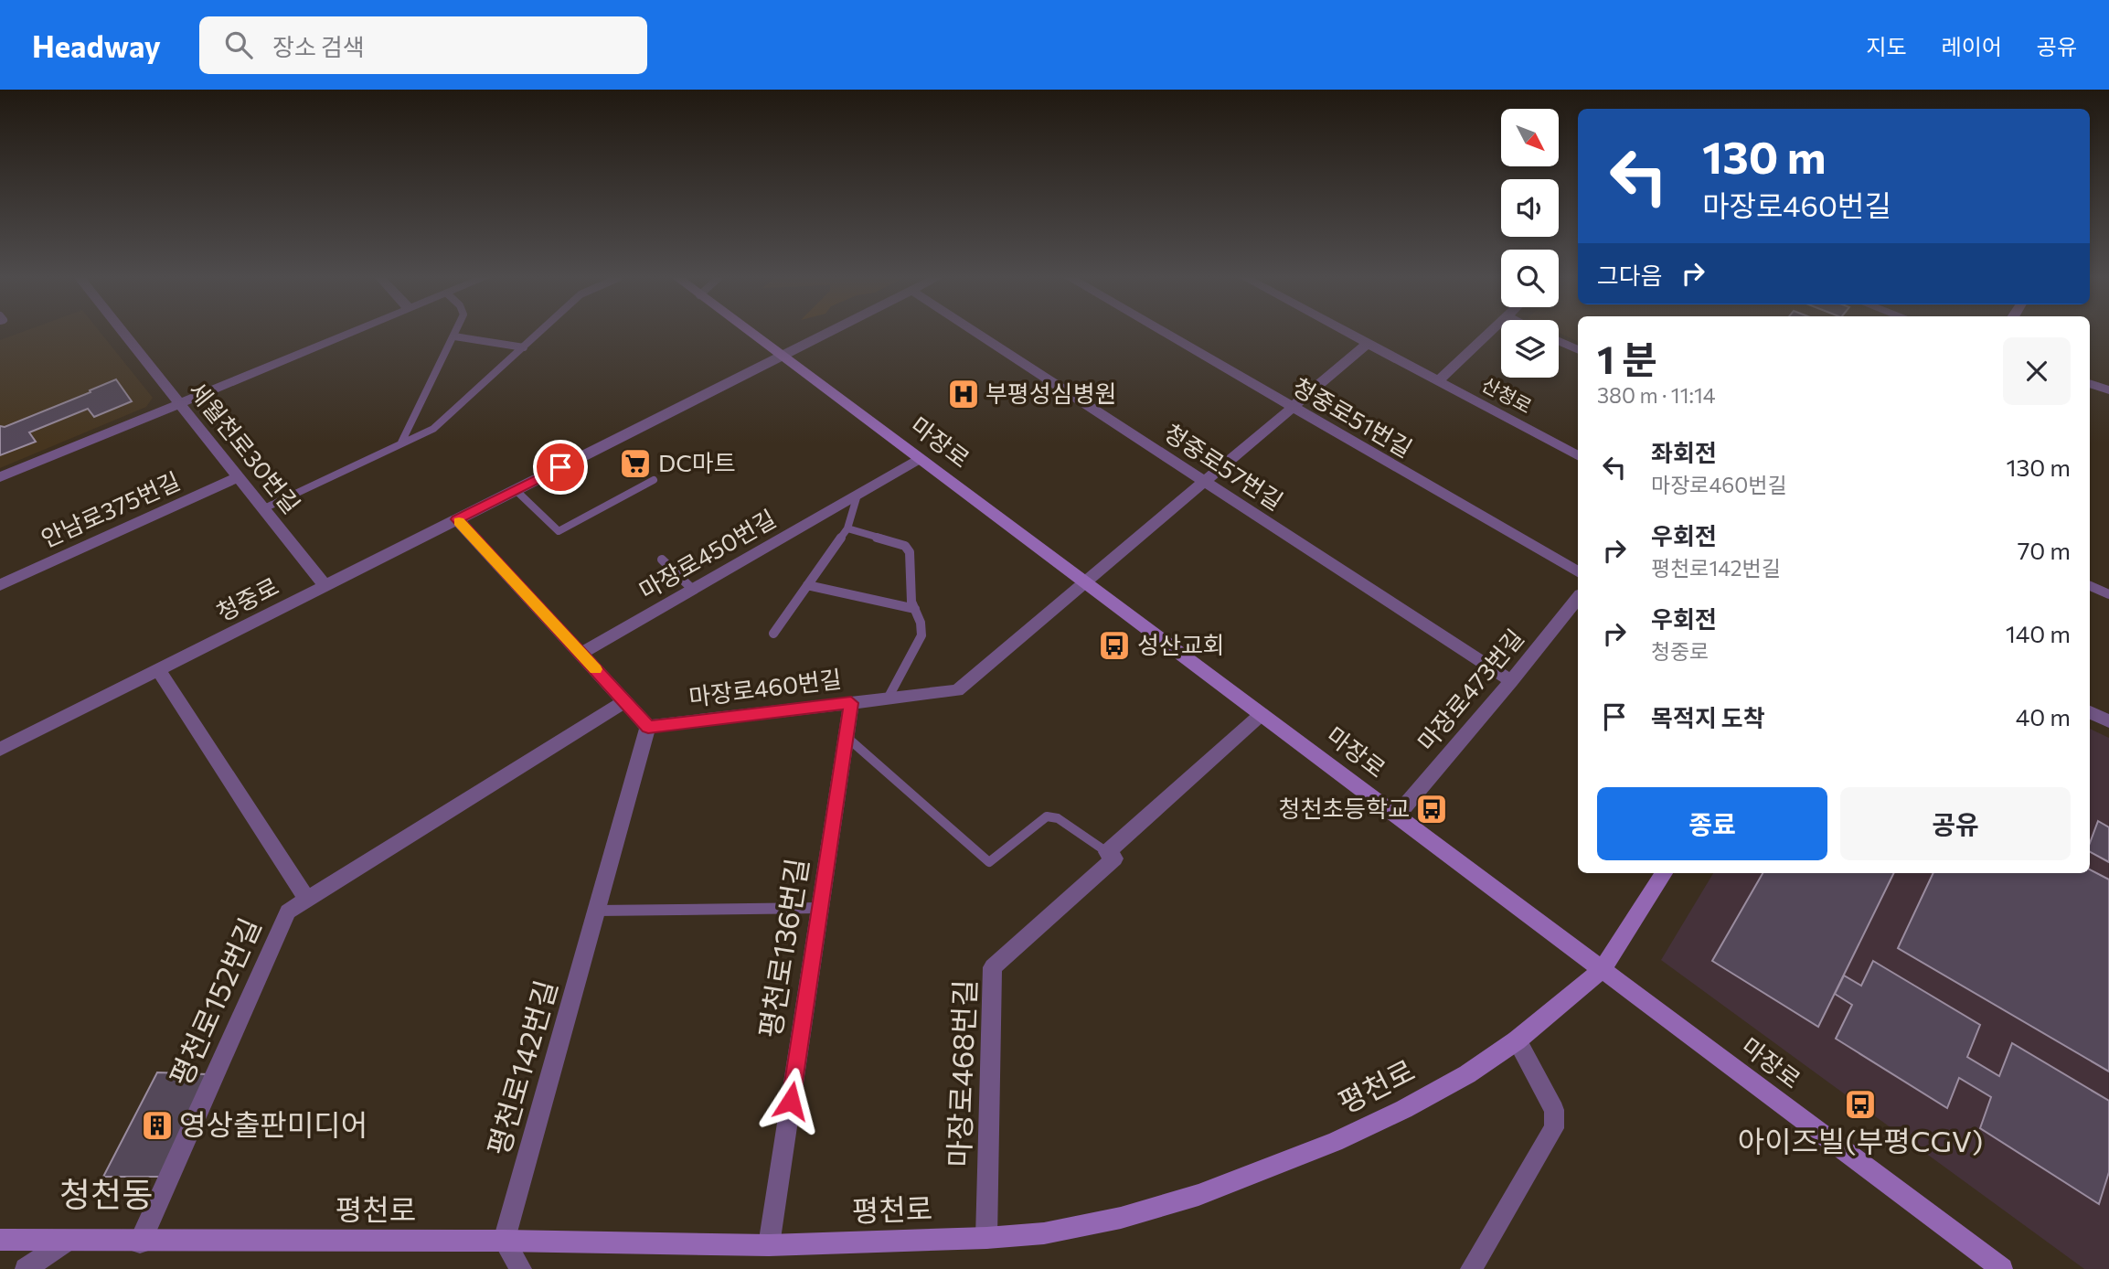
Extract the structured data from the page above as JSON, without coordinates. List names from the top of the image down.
{
  "streets": {
    "main road": ["마장로", "평천로"],
    "street": [
      "산청로",
      "청중로51번길",
      "세월천로30번길",
      "청중로57번길",
      "안남로375번길",
      "마장로450번길",
      "청중로",
      "마장로460번길",
      "마장로473번길",
      "평천로136번길",
      "평천로152번길",
      "평천로142번길",
      "마장로468번길"
    ]
  },
  "crossings": [
    ["산청로", "마장로460번길"],
    ["청중로51번길", "마장로460번길"],
    ["마장로", "마장로450번길"],
    ["마장로", "청중로"],
    ["마장로", "마장로460번길"],
    ["마장로", "마장로473번길"],
    ["마장로", "마장로468번길"],
    ["마장로", "평천로"],
    ["세월천로30번길", "안남로375번길"],
    ["세월천로30번길", "청중로"],
    ["청중로57번길", "마장로460번길"],
    ["청중로57번길", "마장로473번길"],
    ["마장로460번길", "평천로136번길"],
    ["마장로460번길", "평천로142번길"],
    ["평천로136번길", "평천로"],
    ["평천로152번길", "평천로"],
    ["평천로142번길", "평천로"],
    ["마장로468번길", "평천로"]
  ],
  "districts": ["청천동"],
  "places": {
    "hospital": ["부평성심병원"],
    "supermarket": ["DC마트"],
    "bus stop": ["성산교회", "청천초등학교", "아이즈빌(부평CGV)"],
    "building": ["영상출판미디어"]
  },
  "north": "bottom right",
  "page": {
    "header": "Headway",
    "search": "장소 검색",
    "nav": ["지도", "레이어", "공유"],
    "turn": ["130 m", "마장로460번길"],
    "then": "그다음",
    "heading": ["1 분", "380 m · 11:14"],
    "list": [
      {
        "name": "좌회전",
        "note": "마장로460번길",
        "value": "130 m"
      },
      {
        "name": "우회전",
        "note": "평천로142번길",
        "value": "70 m"
      },
      {
        "name": "우회전",
        "note": "청중로",
        "value": "140 m"
      },
      {
        "name": "목적지 도착",
        "value": "40 m"
      }
    ],
    "buttons": ["종료", "공유"]
  }
}
